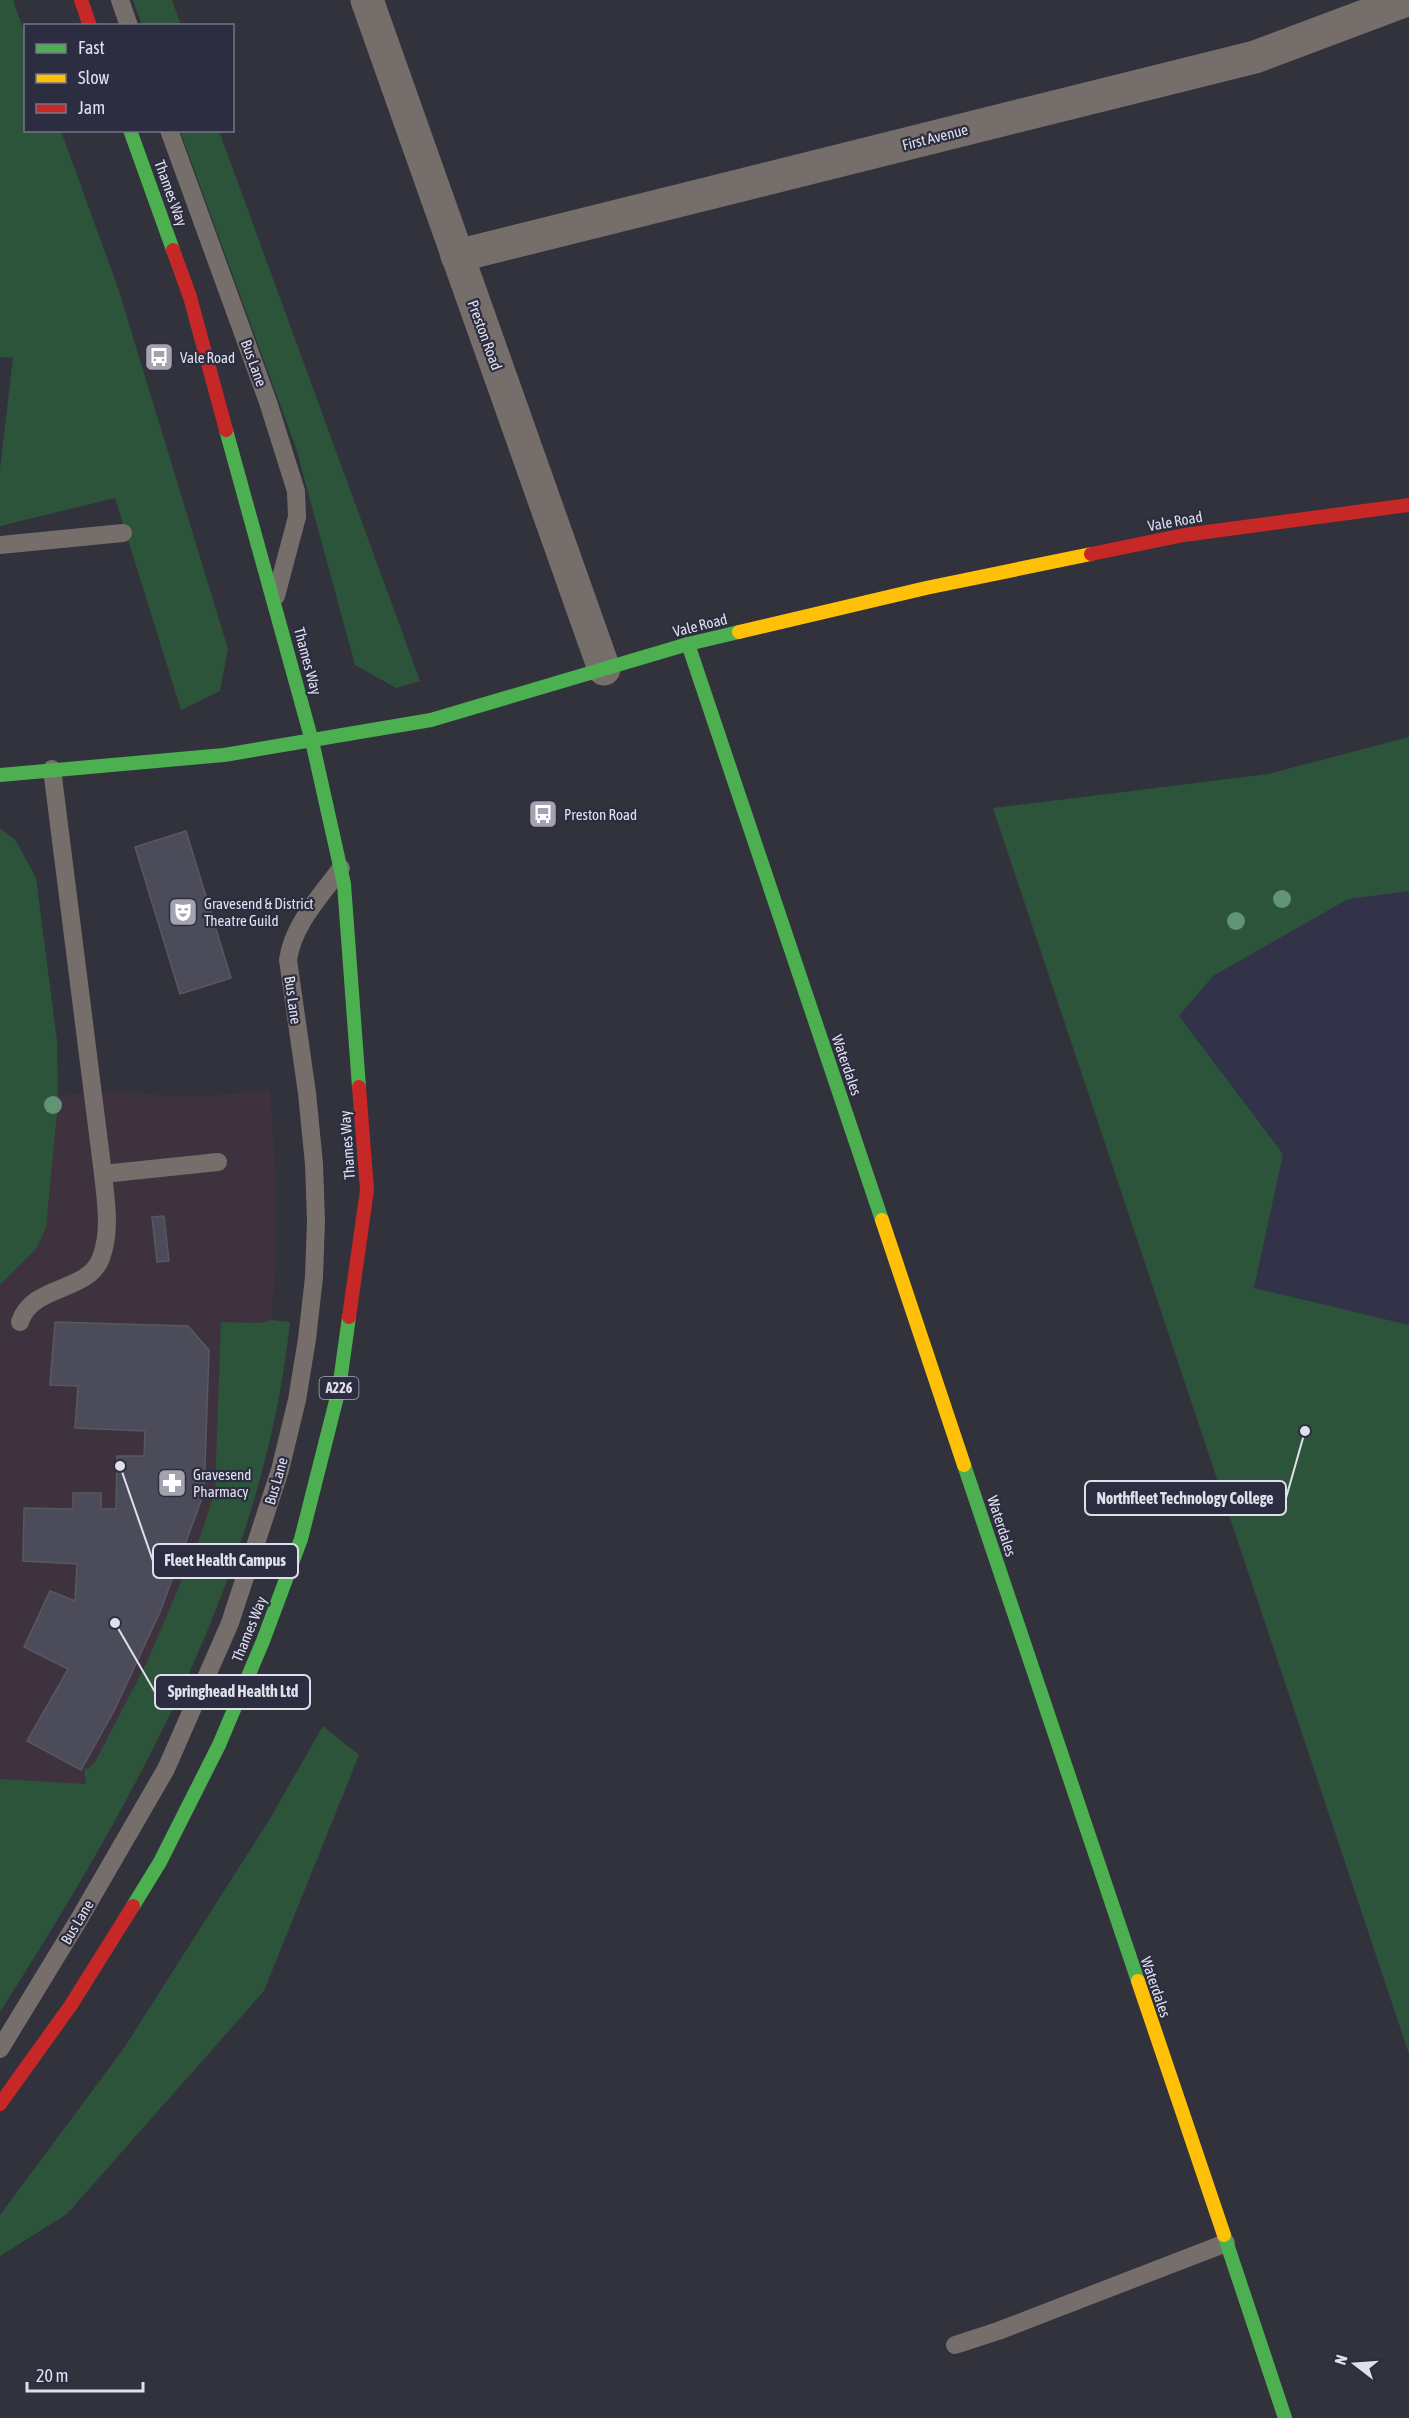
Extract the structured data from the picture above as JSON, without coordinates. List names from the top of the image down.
{
  "streets": {
    "street": [
      "First Avenue",
      "Thames Way",
      "Preston Road",
      "Vale Road",
      "Waterdales",
      "A226"
    ],
    "lane": ["Bus Lane"]
  },
  "crossings": [
    ["First Avenue", "Preston Road"],
    ["Thames Way", "Bus Lane"],
    ["Thames Way", "Vale Road"],
    ["Preston Road", "Vale Road"],
    ["Vale Road", "Waterdales"]
  ],
  "places": {
    "bus stop": ["Vale Road", "Preston Road"],
    "theatre": ["Gravesend & District Theatre Guild"],
    "other": ["Northfleet Technology College", "Fleet Health Campus", "Springhead Health Ltd"],
    "pharmacy": ["Gravesend Pharmacy"]
  },
  "legend": ["Fast", "Slow", "Jam"],
  "scale_bar": "20 m",
  "north": "left"
}
